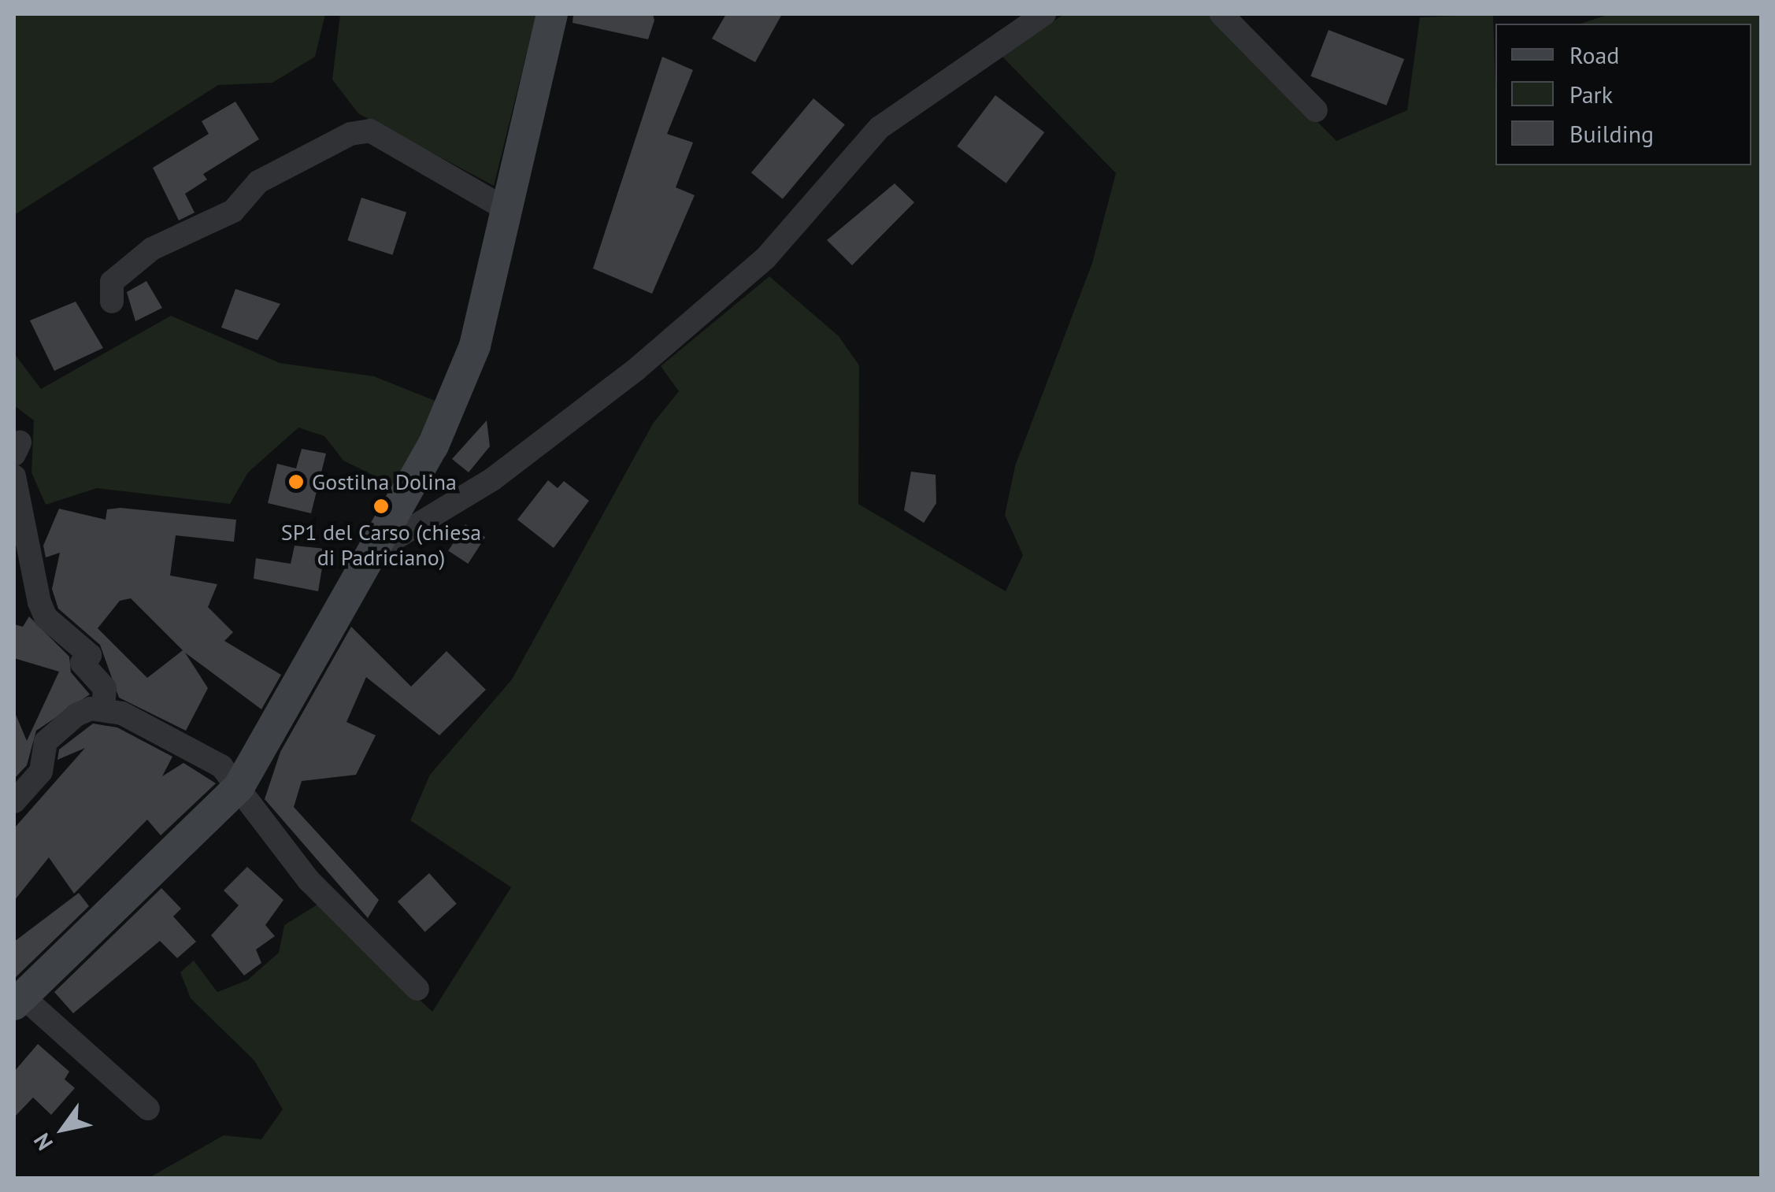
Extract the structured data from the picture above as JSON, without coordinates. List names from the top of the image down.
{
  "places": ["Gostilna Dolina", "SP1 del Carso (chiesa di Padriciano)"],
  "legend": ["Road", "Park", "Building"],
  "north": "bottom left"
}
